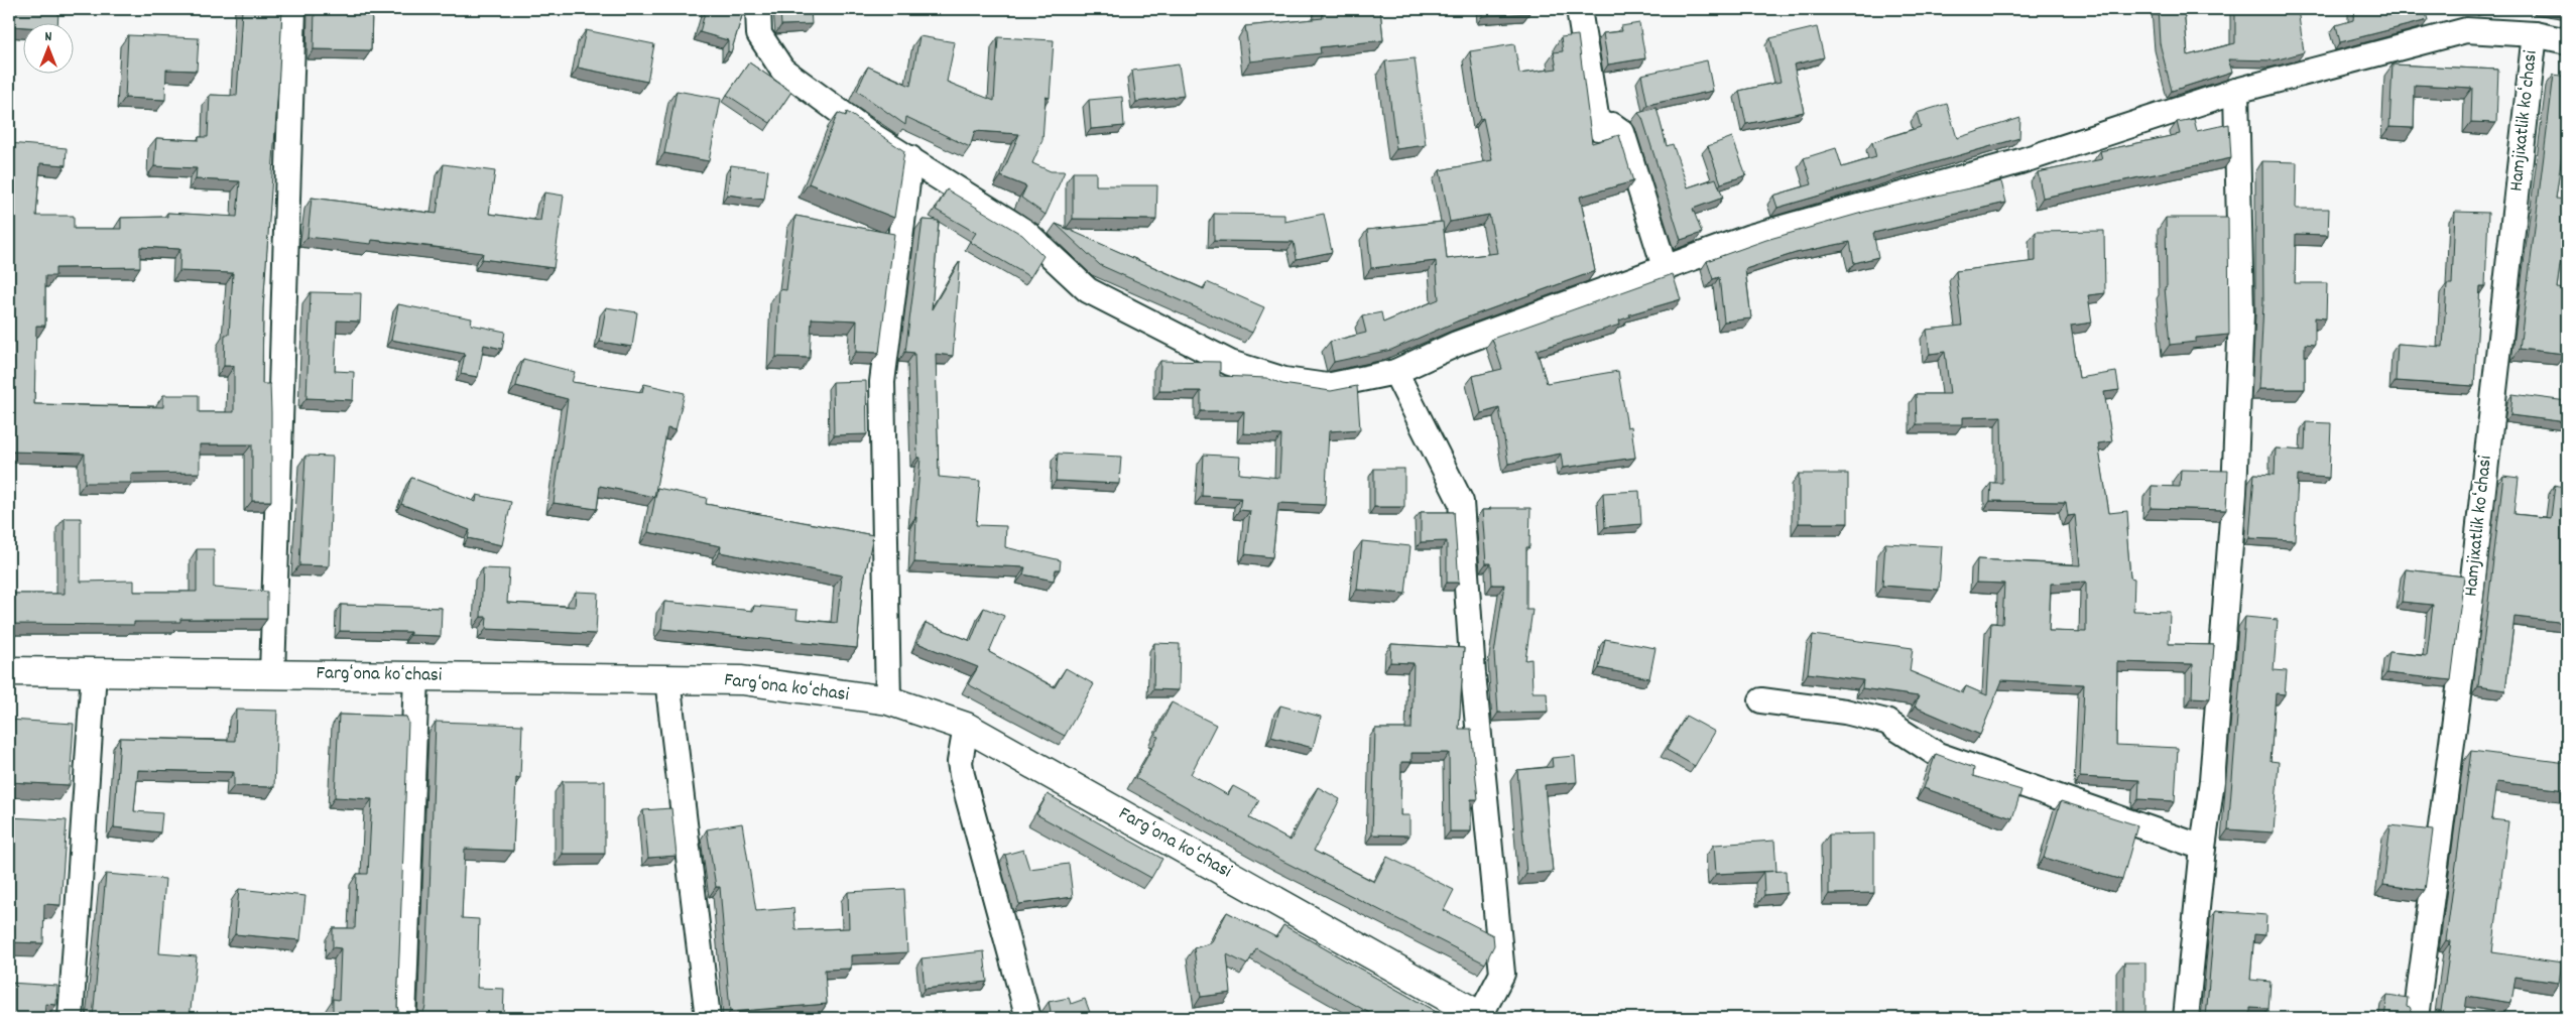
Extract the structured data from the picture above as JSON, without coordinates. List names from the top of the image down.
{
  "streets": {
    "street": ["Hamjixatlik koʻchasi", "Fargʻona koʻchasi"]
  },
  "north": "top"
}
